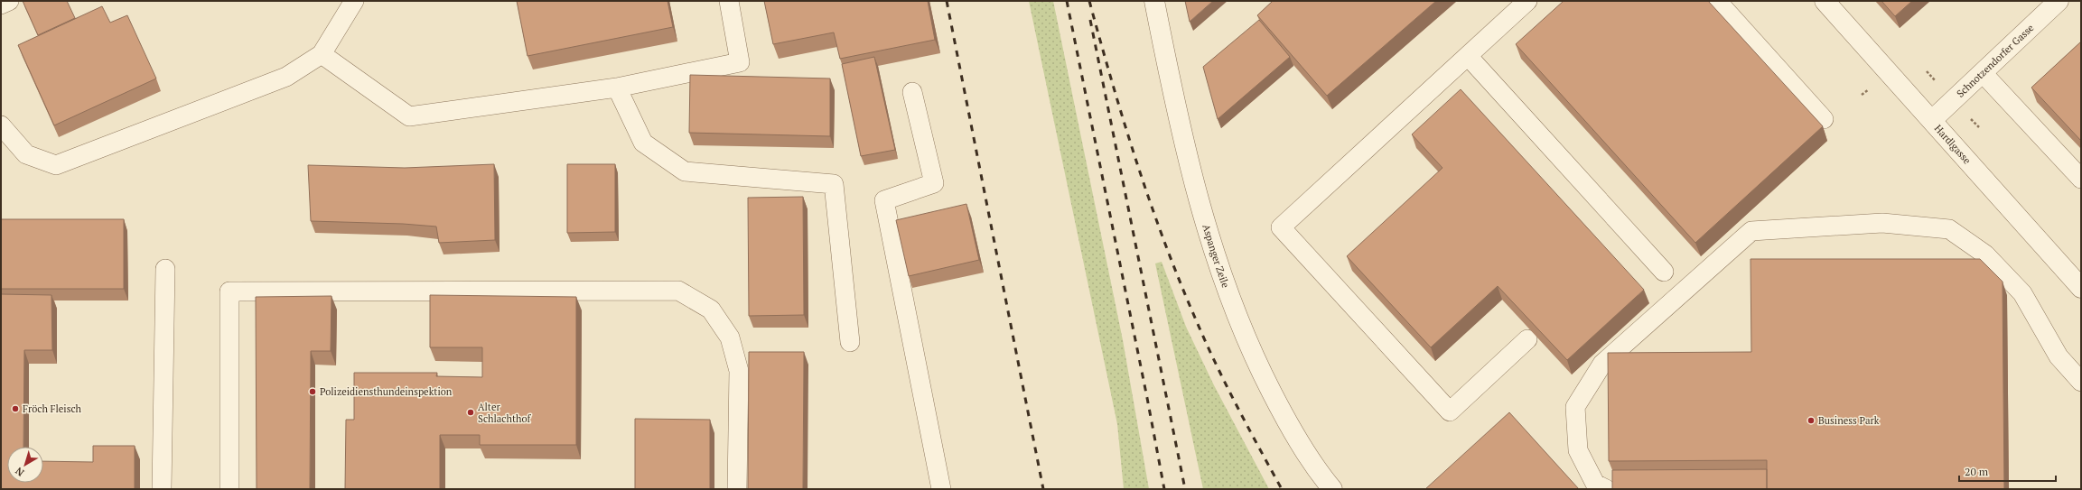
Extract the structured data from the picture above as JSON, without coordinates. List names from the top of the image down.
{
  "streets": {
    "street": ["Schnotzendorfer Gasse", "Hardlgasse", "Aspanger Zeile"]
  },
  "crossings": [
    ["Schnotzendorfer Gasse", "Hardlgasse"]
  ],
  "places": [
    "Polizeidiensthundeinspektion",
    "Fröch Fleisch",
    "Alter Schlachthof",
    "Business Park"
  ],
  "scale_bar": "20 m",
  "north": "bottom left"
}
